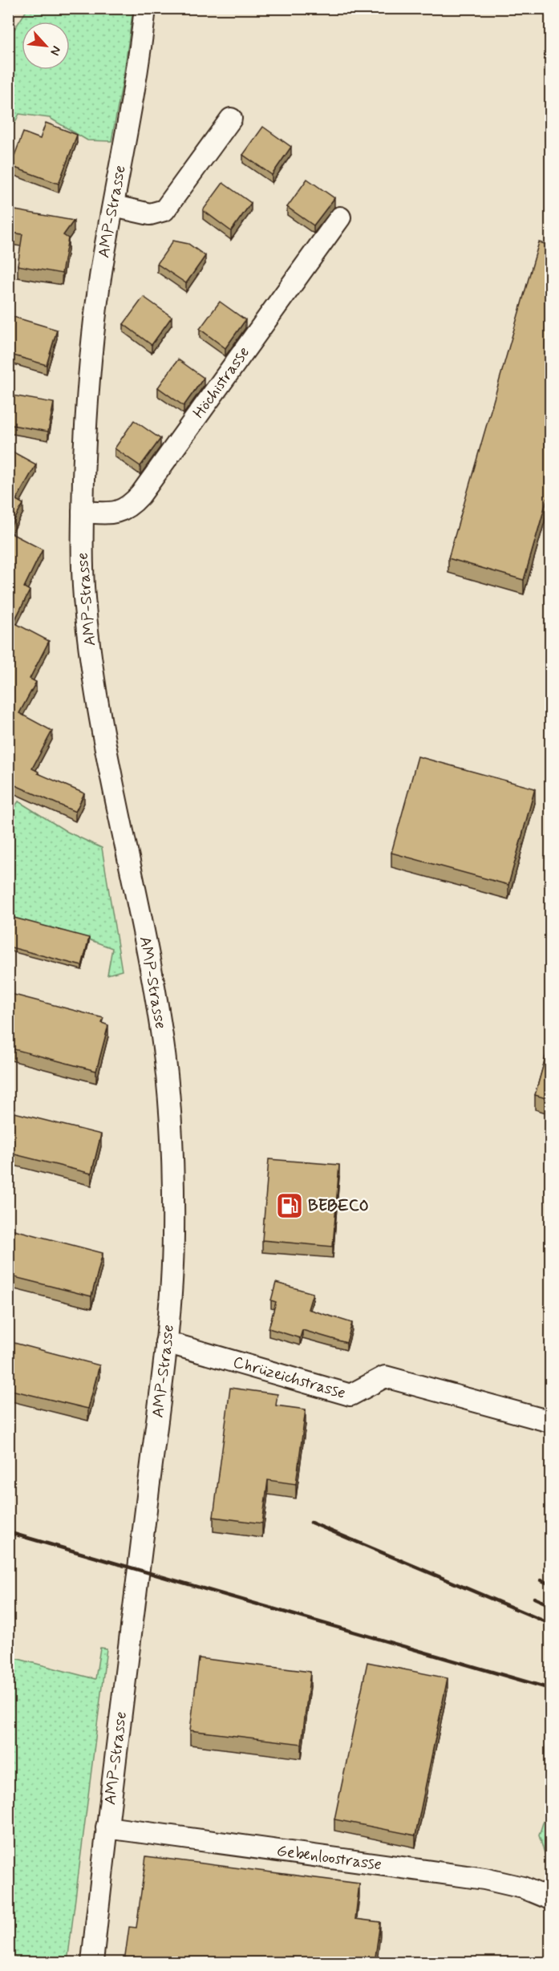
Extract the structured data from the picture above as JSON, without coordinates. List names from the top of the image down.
{
  "streets": {
    "street": [
      "AMP-Strasse",
      "Höchistrasse",
      "Chrüzeichstrasse",
      "Gebenloostrasse"
    ]
  },
  "crossings": [
    ["AMP-Strasse", "Höchistrasse"],
    ["AMP-Strasse", "Chrüzeichstrasse"],
    ["AMP-Strasse", "Gebenloostrasse"]
  ],
  "places": {
    "fuel station": ["BEBECO"]
  },
  "north": "bottom right"
}
